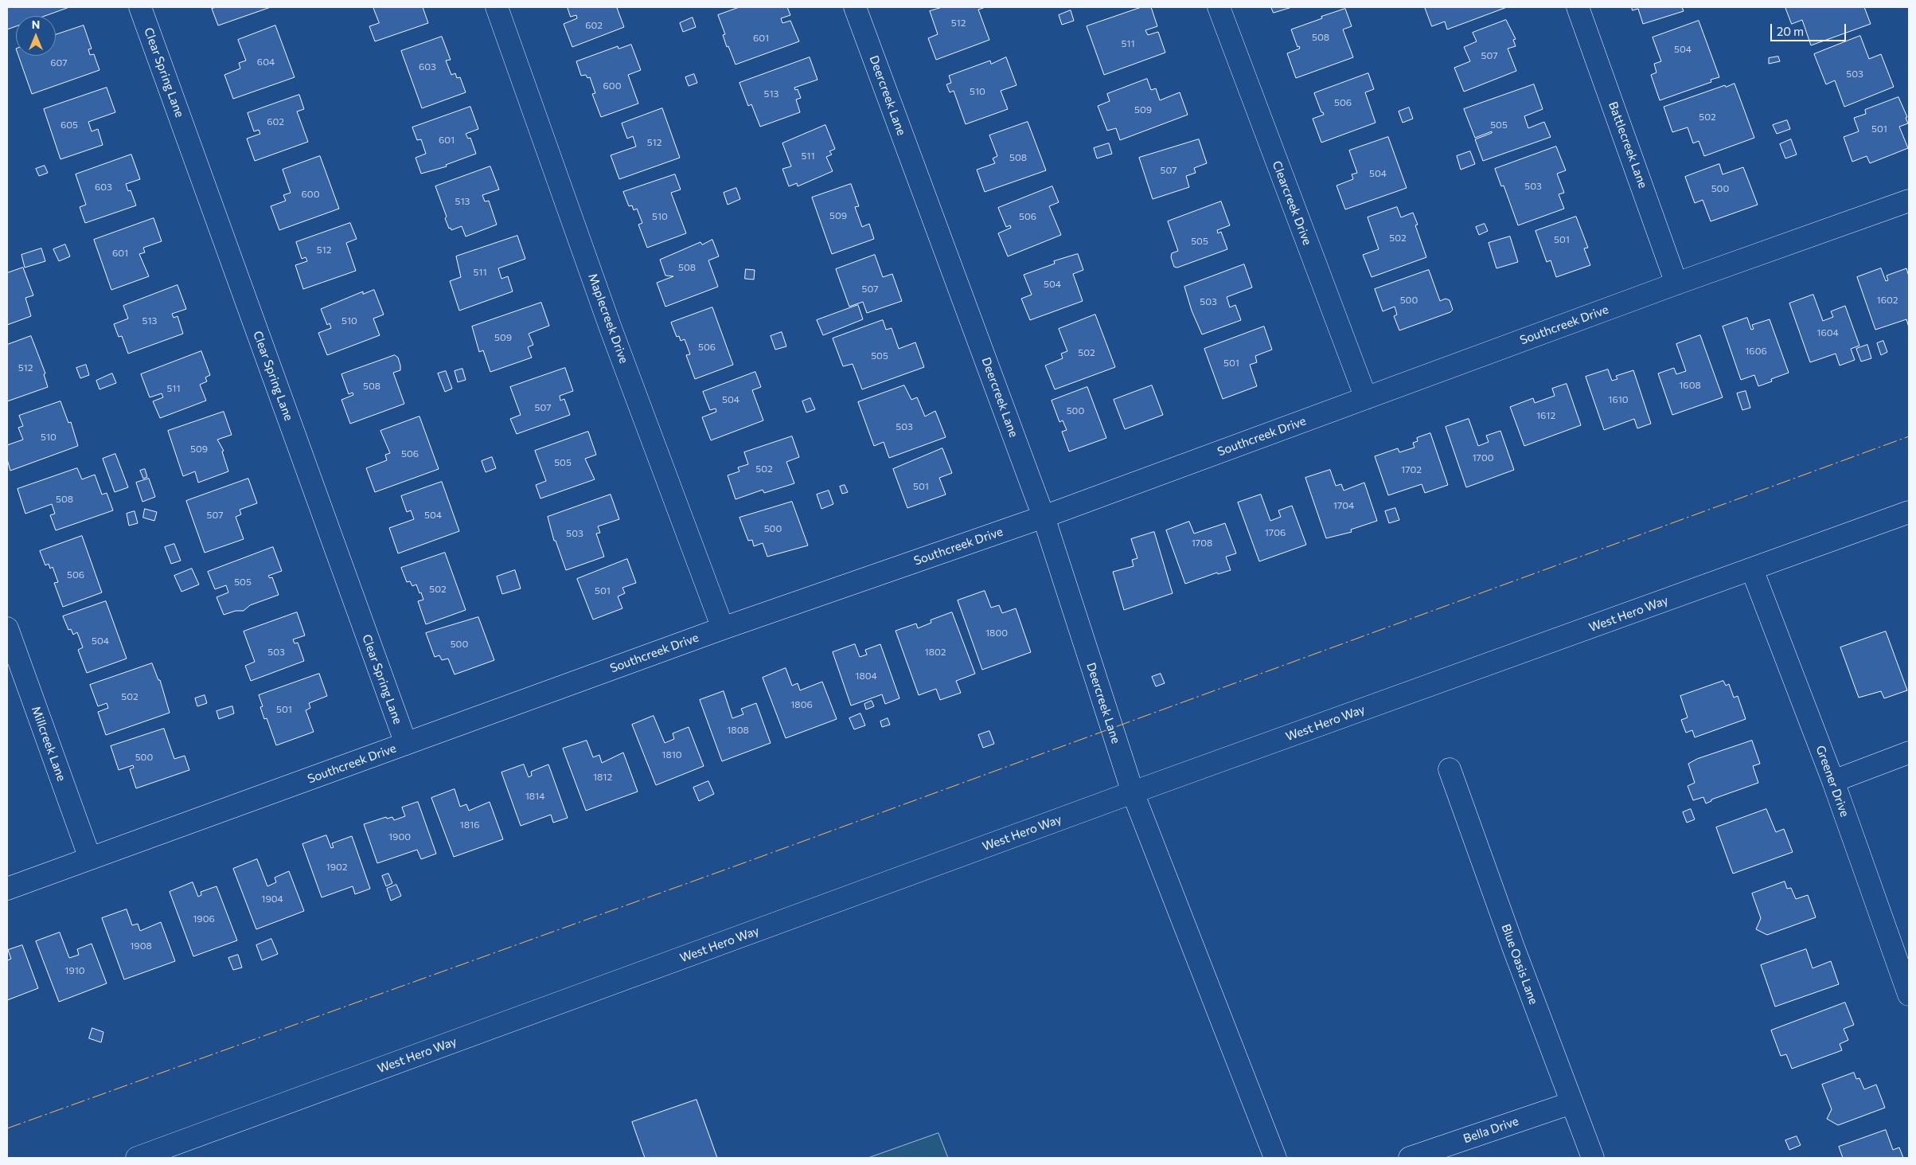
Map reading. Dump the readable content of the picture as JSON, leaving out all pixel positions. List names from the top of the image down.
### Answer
{
  "streets": {
    "street": [
      "Clear Spring Lane",
      "Deercreek Lane",
      "Battlecreek Lane",
      "Clearcreek Drive",
      "Maplecreek Drive",
      "Southcreek Drive",
      "West Hero Way",
      "Millcreek Lane",
      "Greener Drive",
      "Blue Oasis Lane",
      "Bella Drive"
    ]
  },
  "crossings": [
    ["Clear Spring Lane", "Southcreek Drive"],
    ["Deercreek Lane", "Southcreek Drive"],
    ["Deercreek Lane", "West Hero Way"],
    ["Battlecreek Lane", "Southcreek Drive"],
    ["Clearcreek Drive", "Southcreek Drive"],
    ["Maplecreek Drive", "Southcreek Drive"],
    ["Southcreek Drive", "Millcreek Lane"],
    ["West Hero Way", "Greener Drive"],
    ["Blue Oasis Lane", "Bella Drive"]
  ],
  "house_numbers": [
    "512",
    "602",
    "508",
    "601",
    "511",
    "504",
    "507",
    "604",
    "607",
    "603",
    "503",
    "600",
    "510",
    "513",
    "506",
    "509",
    "502",
    "602",
    "605",
    "505",
    "501",
    "601",
    "512",
    "511",
    "508",
    "507",
    "504",
    "503",
    "603",
    "500",
    "600",
    "513",
    "509",
    "510",
    "506",
    "502",
    "501",
    "505",
    "512",
    "601",
    "508",
    "511",
    "504",
    "507",
    "500",
    "1602",
    "503",
    "513",
    "510",
    "1604",
    "509",
    "506",
    "1606",
    "502",
    "505",
    "501",
    "512",
    "1608",
    "508",
    "511",
    "504",
    "1610",
    "507",
    "500",
    "1612",
    "503",
    "510",
    "509",
    "506",
    "1700",
    "505",
    "502",
    "1702",
    "501",
    "508",
    "1704",
    "507",
    "504",
    "500",
    "1706",
    "503",
    "1708",
    "506",
    "505",
    "502",
    "501",
    "1800",
    "504",
    "500",
    "503",
    "1802",
    "1804",
    "502",
    "1806",
    "501",
    "1808",
    "1810",
    "500",
    "1812",
    "1814",
    "1816",
    "1900",
    "1902",
    "1904",
    "1906",
    "1908",
    "1910"
  ],
  "scale_bar": "20 m",
  "north": "top"
}
